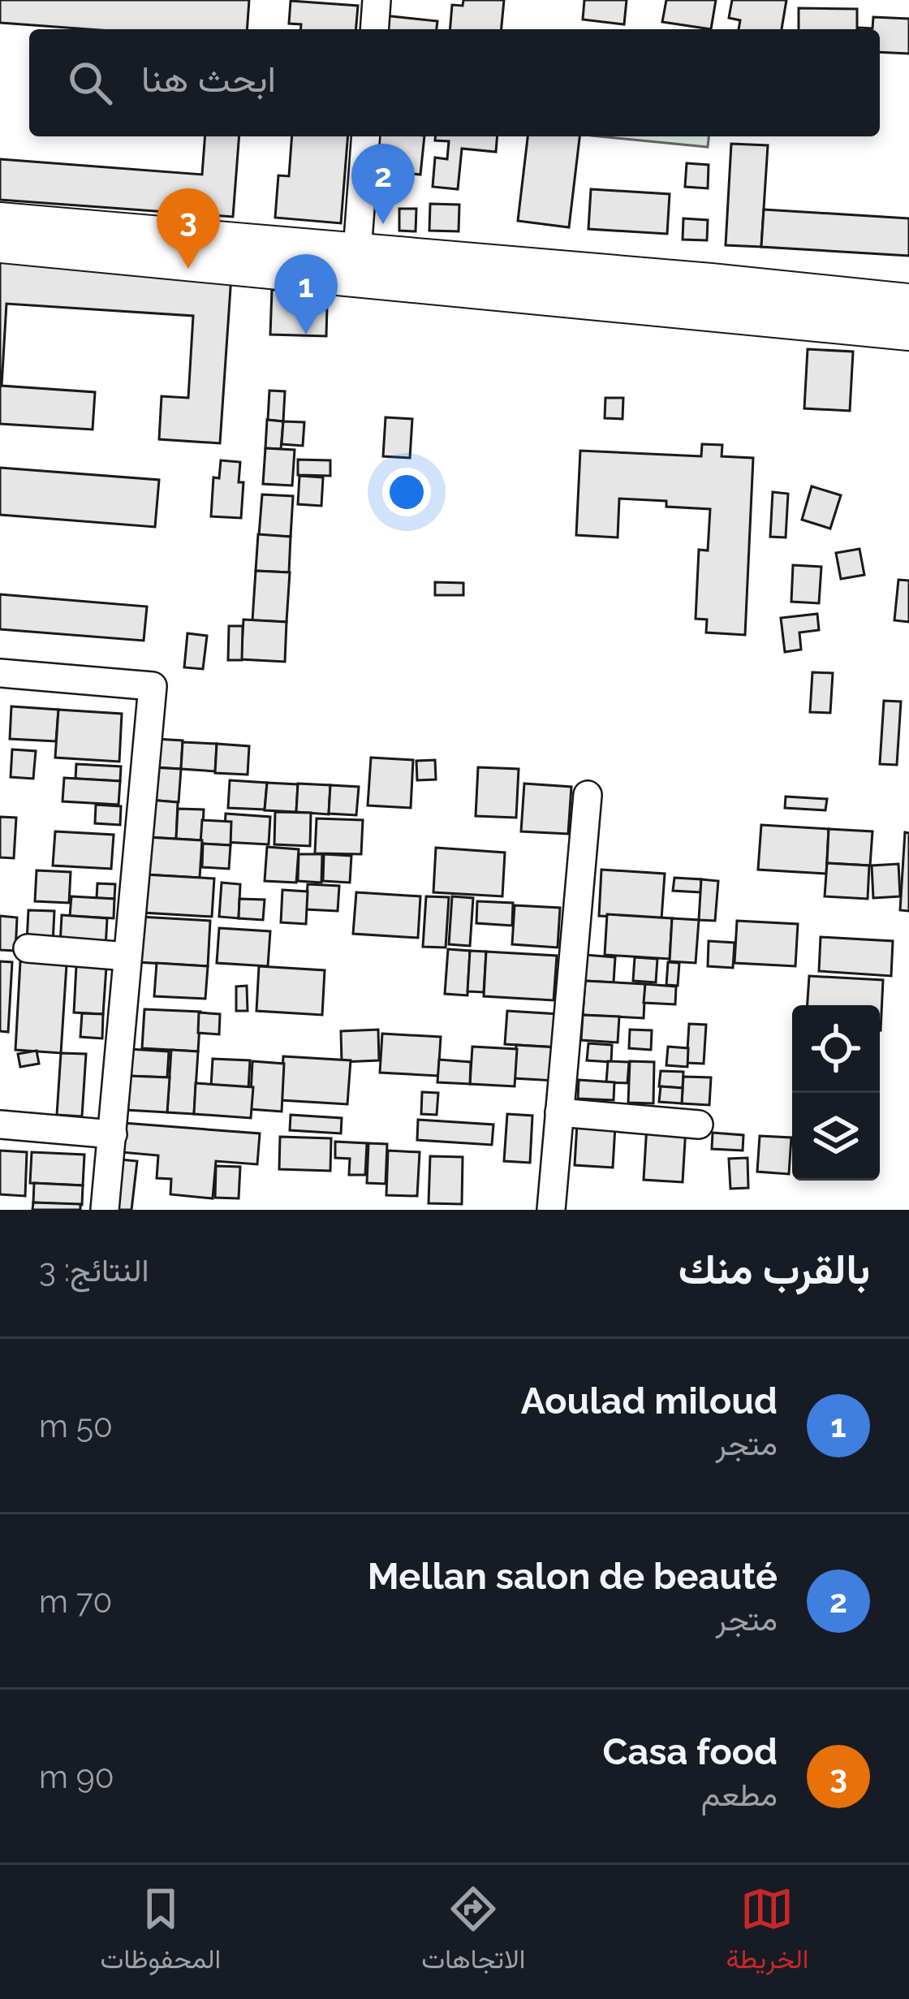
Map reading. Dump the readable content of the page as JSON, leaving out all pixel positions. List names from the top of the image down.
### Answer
{
  "page": {
    "search": "ابحث هنا",
    "pins": ["2", "3", "1"],
    "heading": ["بالقرب منك", "النتائج: 3"],
    "list": [
      {
        "mark": "1",
        "name": "Aoulad miloud",
        "note": "متجر",
        "value": "50 m"
      },
      {
        "mark": "2",
        "name": "Mellan salon de beauté",
        "note": "متجر",
        "value": "70 m"
      },
      {
        "mark": "3",
        "name": "Casa food",
        "note": "مطعم",
        "value": "90 m"
      }
    ],
    "nav": ["الخريطة", "الاتجاهات", "المحفوظات"]
  }
}
